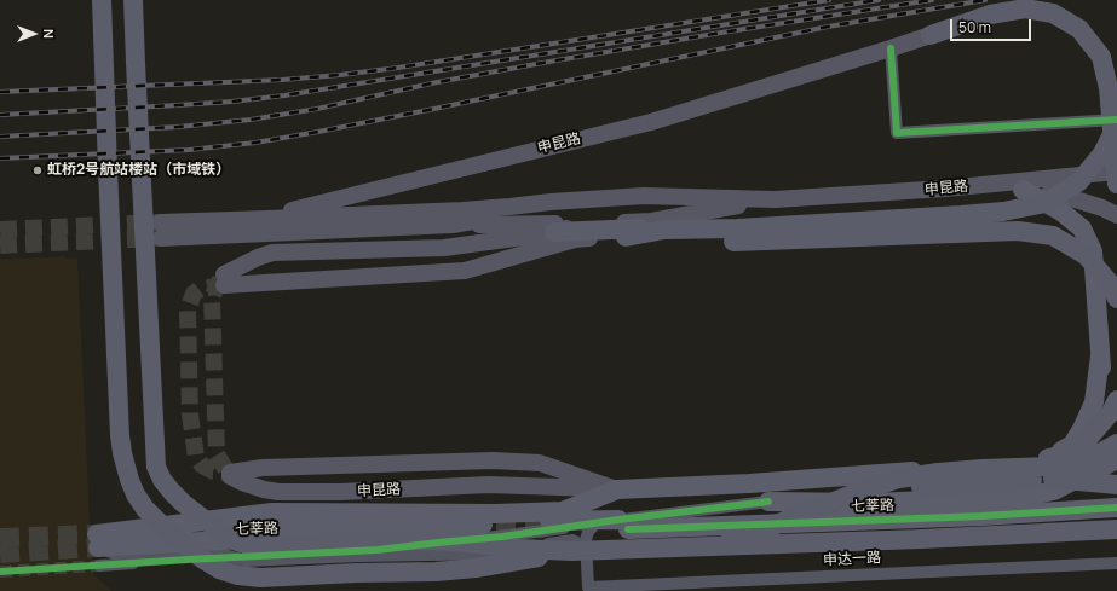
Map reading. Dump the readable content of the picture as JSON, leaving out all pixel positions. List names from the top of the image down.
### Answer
{
  "streets": {
    "main road": ["申昆路", "七莘路"],
    "street": ["申达一路"]
  },
  "places": ["虹桥2号航站楼站（市域铁）"],
  "scale_bar": "50 m",
  "north": "right"
}
